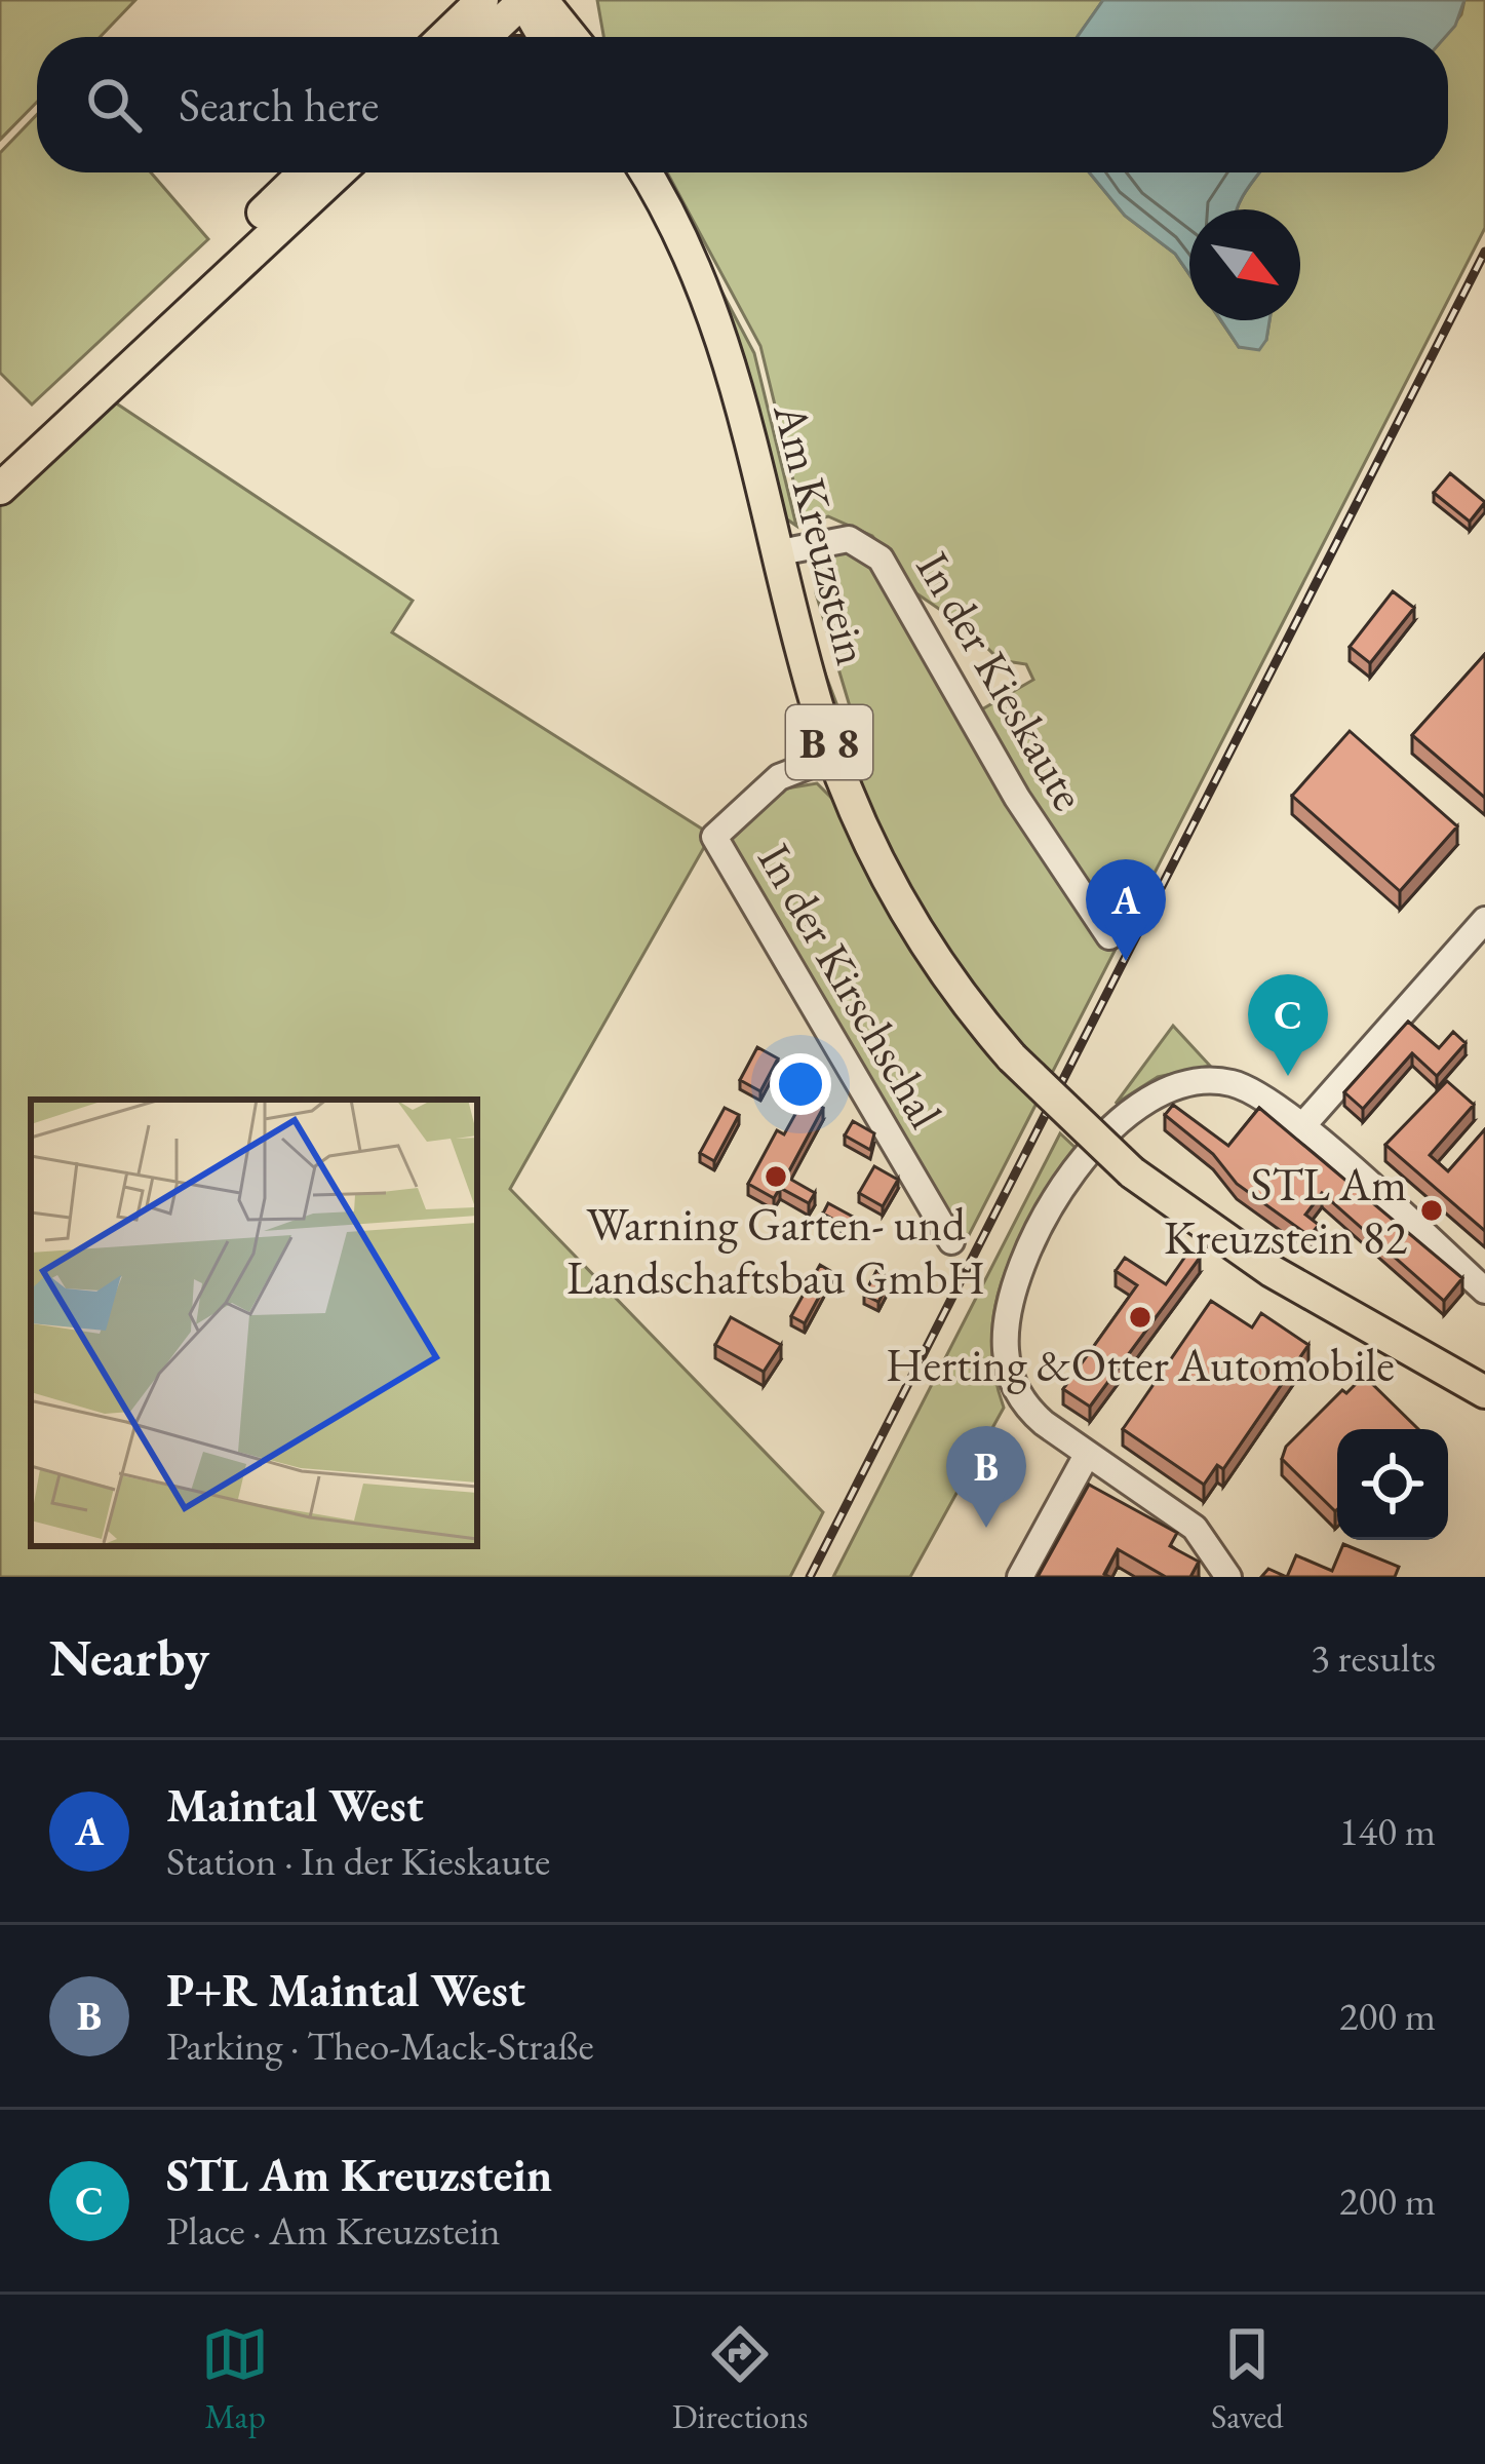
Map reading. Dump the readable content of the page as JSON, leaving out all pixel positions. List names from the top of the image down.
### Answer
{
  "streets": {
    "main road": ["Am Kreuzstein", "B 8"],
    "street": ["In der Kieskaute", "In der Kirschschal"]
  },
  "crossings": [
    ["Am Kreuzstein", "In der Kieskaute"],
    ["Am Kreuzstein", "In der Kirschschal"]
  ],
  "places": ["Warning Garten- und Landschaftsbau GmbH", "STL Am Kreuzstein 82", "Herting &Otter Automobile"],
  "north": "bottom right",
  "page": {
    "search": "Search here",
    "pins": ["A", "C", "B"],
    "heading": ["Nearby", "3 results"],
    "list": [
      {
        "mark": "A",
        "name": "Maintal West",
        "note": "Station · In der Kieskaute",
        "value": "140 m"
      },
      {
        "mark": "B",
        "name": "P+R Maintal West",
        "note": "Parking · Theo-Mack-Straße",
        "value": "200 m"
      },
      {
        "mark": "C",
        "name": "STL Am Kreuzstein",
        "note": "Place · Am Kreuzstein",
        "value": "200 m"
      }
    ],
    "nav": ["Map", "Directions", "Saved"]
  }
}
